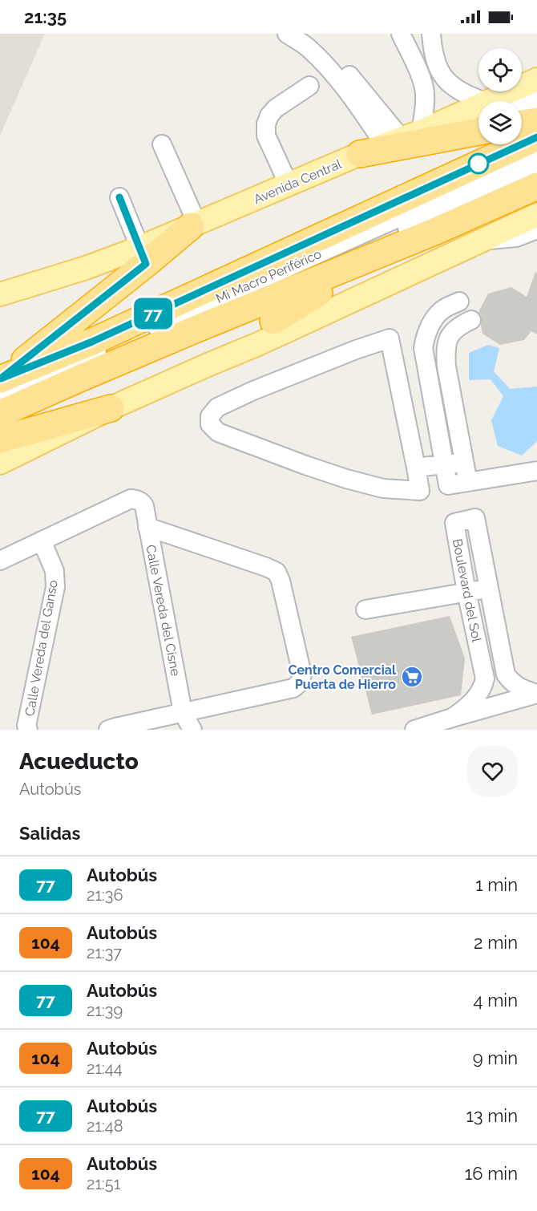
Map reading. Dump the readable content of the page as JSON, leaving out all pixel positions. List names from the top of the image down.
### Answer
{
  "streets": {
    "main road": ["Avenida Central"],
    "street": [
      "Mi Macro Periférico",
      "Boulevard del Sol",
      "Calle Vereda del Cisne",
      "Calle Vereda del Ganso"
    ]
  },
  "crossings": [
    ["Calle Vereda del Cisne", "Calle Vereda del Ganso"]
  ],
  "places": {
    "supermarket": ["Centro Comercial Puerta de Hierro"]
  },
  "lines": ["bus line 77"],
  "page": {
    "status": "21:35",
    "on_map": "77",
    "heading": [
      ["Acueducto", "Autobús"],
      "Salidas"
    ],
    "list": [
      {
        "mark": "77",
        "name": "Autobús",
        "note": "21:36",
        "value": "1 min"
      },
      {
        "mark": "104",
        "name": "Autobús",
        "note": "21:37",
        "value": "2 min"
      },
      {
        "mark": "77",
        "name": "Autobús",
        "note": "21:39",
        "value": "4 min"
      },
      {
        "mark": "104",
        "name": "Autobús",
        "note": "21:44",
        "value": "9 min"
      },
      {
        "mark": "77",
        "name": "Autobús",
        "note": "21:48",
        "value": "13 min"
      },
      {
        "mark": "104",
        "name": "Autobús",
        "note": "21:51",
        "value": "16 min"
      }
    ]
  }
}
